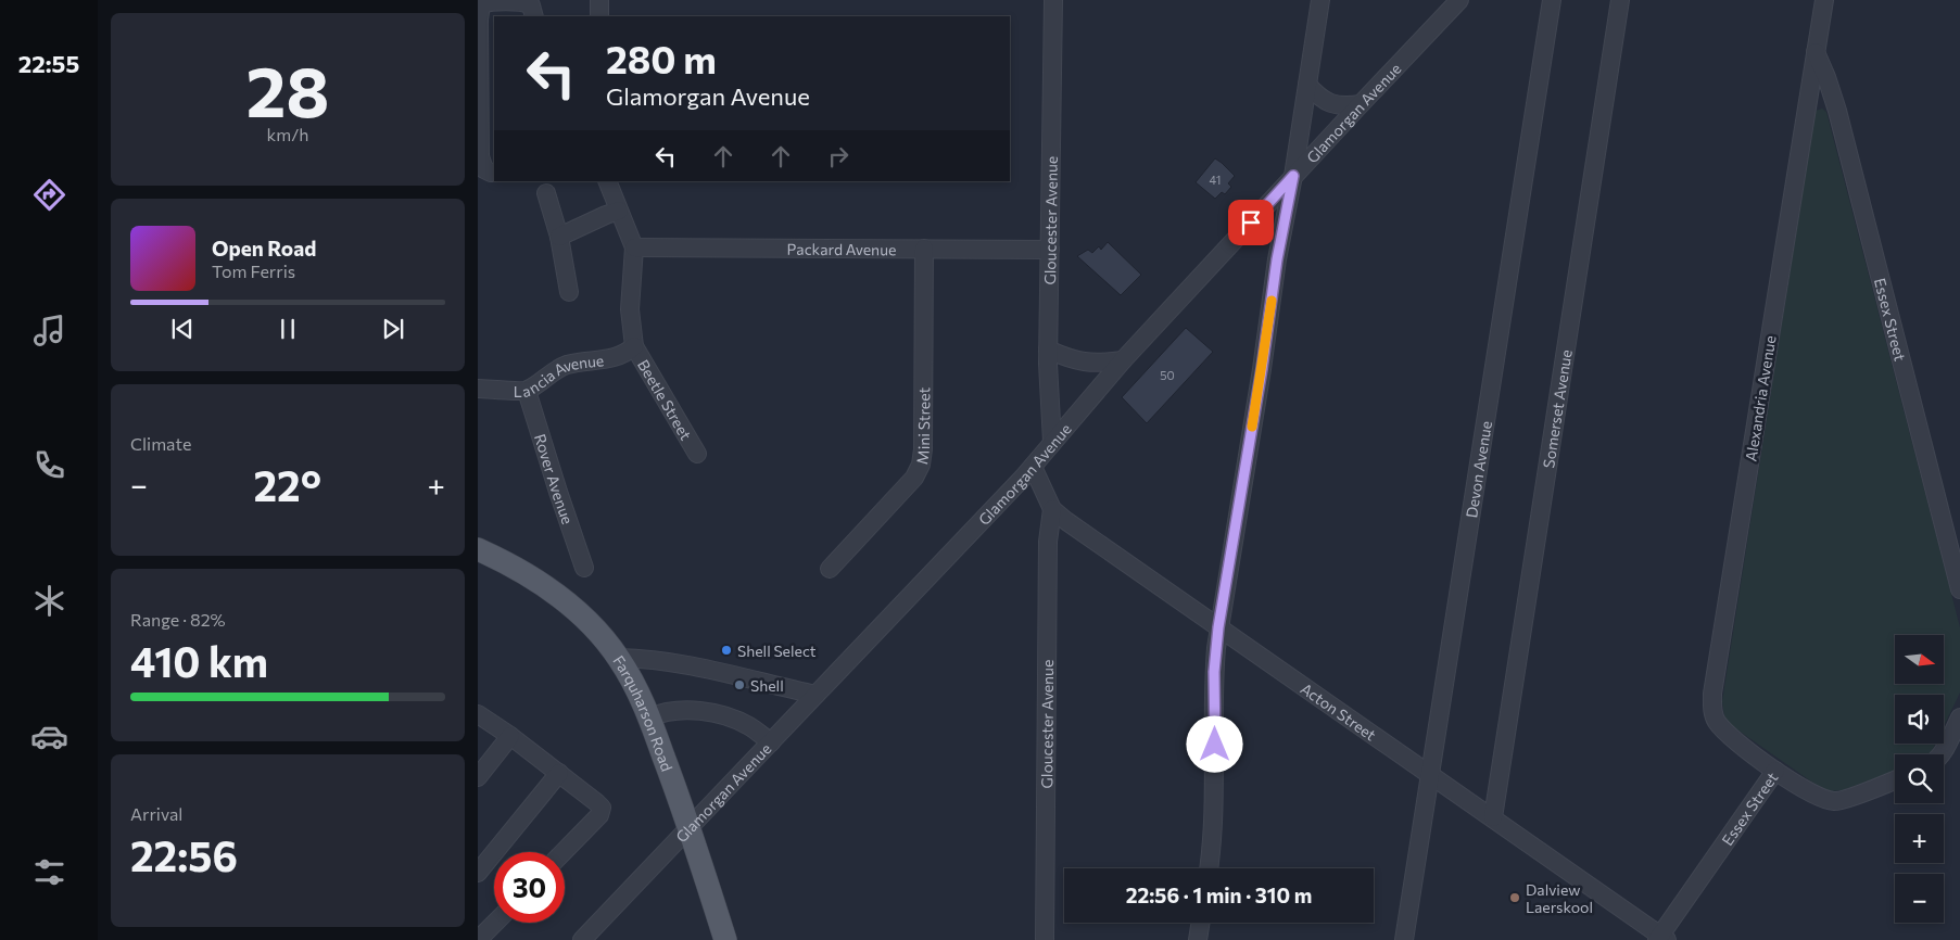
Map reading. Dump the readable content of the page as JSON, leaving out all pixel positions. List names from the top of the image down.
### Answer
{
  "streets": {
    "main road": ["Farquharson Road"],
    "street": [
      "Glamorgan Avenue",
      "Gloucester Avenue",
      "Packard Avenue",
      "Essex Street",
      "Lancia Avenue",
      "Alexandria Avenue",
      "Beetle Street",
      "Somerset Avenue",
      "Mini Street",
      "Devon Avenue",
      "Rover Avenue",
      "Acton Street"
    ]
  },
  "crossings": [
    ["Glamorgan Avenue", "Gloucester Avenue"],
    ["Glamorgan Avenue", "Acton Street"],
    ["Glamorgan Avenue", "Farquharson Road"],
    ["Gloucester Avenue", "Packard Avenue"],
    ["Gloucester Avenue", "Acton Street"],
    ["Packard Avenue", "Mini Street"],
    ["Essex Street", "Alexandria Avenue"],
    ["Essex Street", "Acton Street"],
    ["Lancia Avenue", "Beetle Street"],
    ["Lancia Avenue", "Rover Avenue"],
    ["Somerset Avenue", "Acton Street"],
    ["Devon Avenue", "Acton Street"]
  ],
  "places": ["Shell Select", "Shell", "Dalview Laerskool"],
  "house_numbers": ["41", "50"],
  "north": "right",
  "page": {
    "tabs": "22:55",
    "tile": [
      ["28", "km/h"],
      "Climate",
      ["Range · 82%", "410 km"],
      ["Arrival", "22:56"]
    ],
    "turn": ["280 m", "Glamorgan Avenue"],
    "song": ["Open Road", "Tom Ferris"],
    "heat": ["−", "22°", "+"],
    "map_buttons": ["+", "−"],
    "limit": "30",
    "trip": "22:56 · 1 min · 310 m"
  }
}
